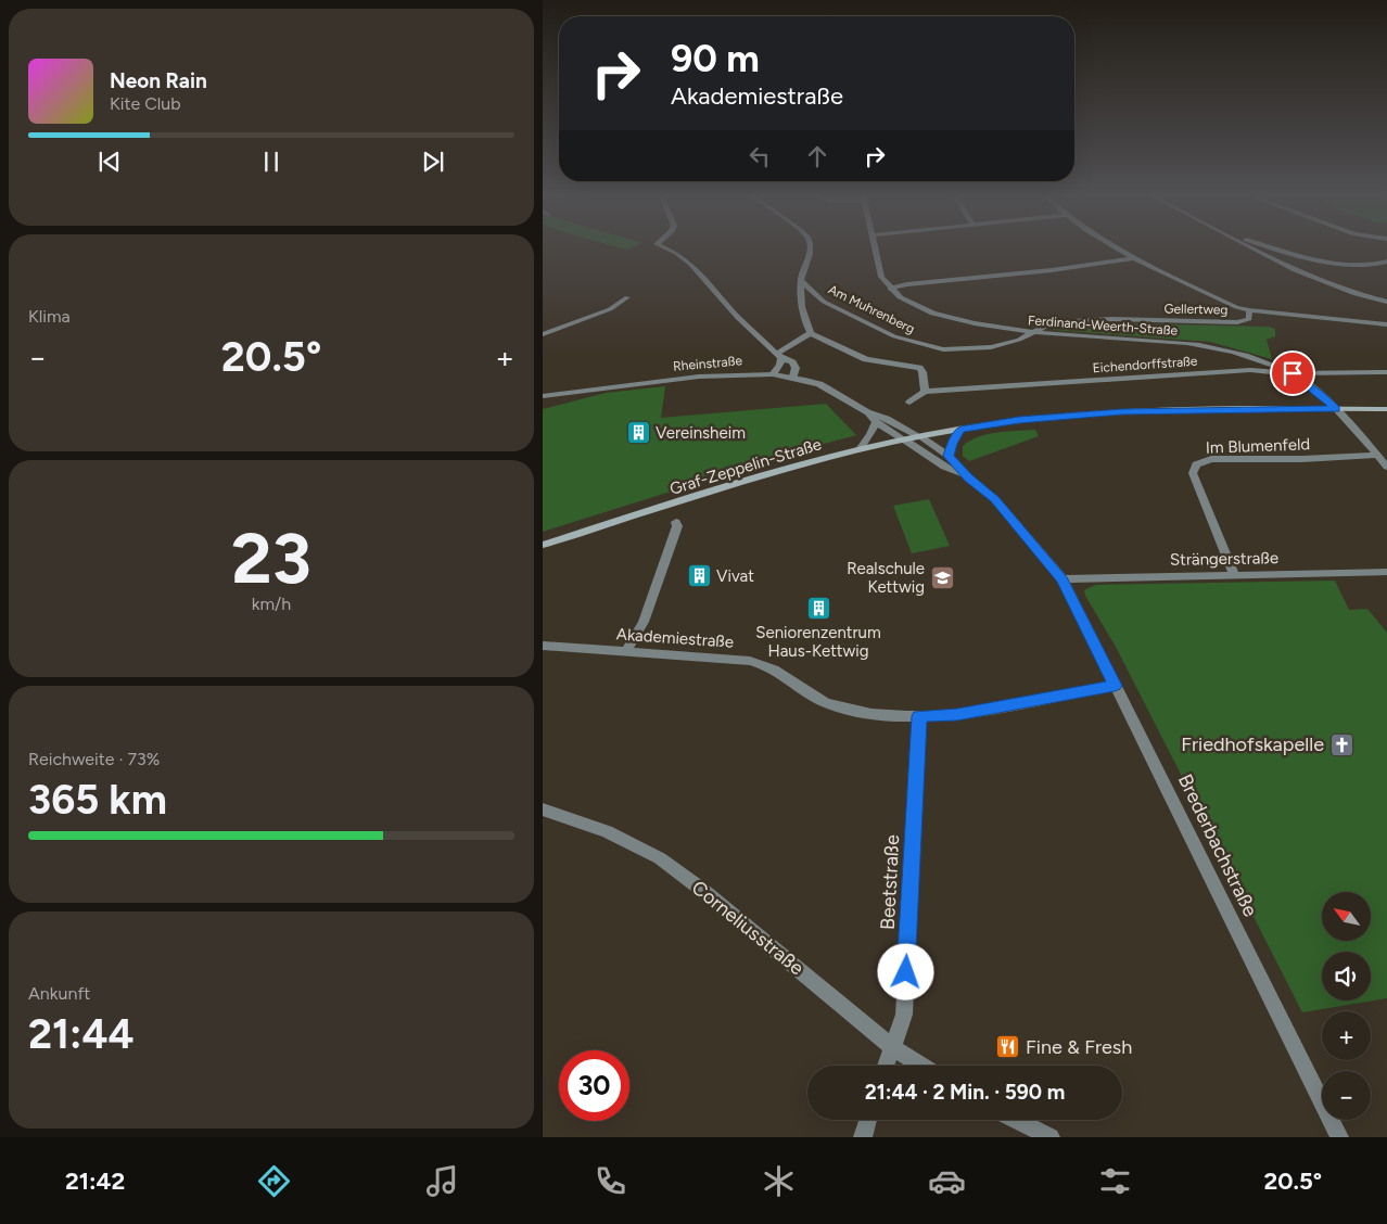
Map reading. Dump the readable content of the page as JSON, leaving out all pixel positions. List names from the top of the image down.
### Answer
{
  "streets": {
    "main road": ["Graf-Zeppelin-Straße"],
    "street": [
      "Am Muhrenberg",
      "Gellertweg",
      "Ferdinand-Weerth-Straße",
      "Rheinstraße",
      "Eichendorffstraße",
      "Im Blumenfeld",
      "Strängerstraße",
      "Akademiestraße",
      "Brederbachstraße",
      "Beetstraße",
      "Corneliusstraße"
    ]
  },
  "crossings": [
    ["Am Muhrenberg", "Gellertweg"],
    ["Am Muhrenberg", "Ferdinand-Weerth-Straße"],
    ["Gellertweg", "Ferdinand-Weerth-Straße"],
    ["Ferdinand-Weerth-Straße", "Eichendorffstraße"],
    ["Ferdinand-Weerth-Straße", "Im Blumenfeld"],
    ["Ferdinand-Weerth-Straße", "Graf-Zeppelin-Straße"],
    ["Rheinstraße", "Graf-Zeppelin-Straße"],
    ["Rheinstraße", "Brederbachstraße"],
    ["Im Blumenfeld", "Strängerstraße"],
    ["Graf-Zeppelin-Straße", "Brederbachstraße"],
    ["Strängerstraße", "Brederbachstraße"],
    ["Akademiestraße", "Brederbachstraße"],
    ["Akademiestraße", "Beetstraße"],
    ["Beetstraße", "Corneliusstraße"]
  ],
  "places": {
    "building": ["Vereinsheim", "Vivat", "Seniorenzentrum Haus-Kettwig"],
    "school or university": ["Realschule Kettwig"],
    "church": ["Friedhofskapelle"],
    "restaurant": ["Fine & Fresh"]
  },
  "north": "top left",
  "page": {
    "turn": ["90 m", "Akademiestraße"],
    "song": ["Neon Rain", "Kite Club"],
    "tile": [
      "Klima",
      ["23", "km/h"],
      ["Reichweite · 73%", "365 km"],
      ["Ankunft", "21:44"]
    ],
    "heat": ["−", "20.5°", "+"],
    "map_buttons": ["+", "−"],
    "limit": "30",
    "trip": "21:44 · 2 Min. · 590 m",
    "tabs": ["21:42", "20.5°"]
  }
}
